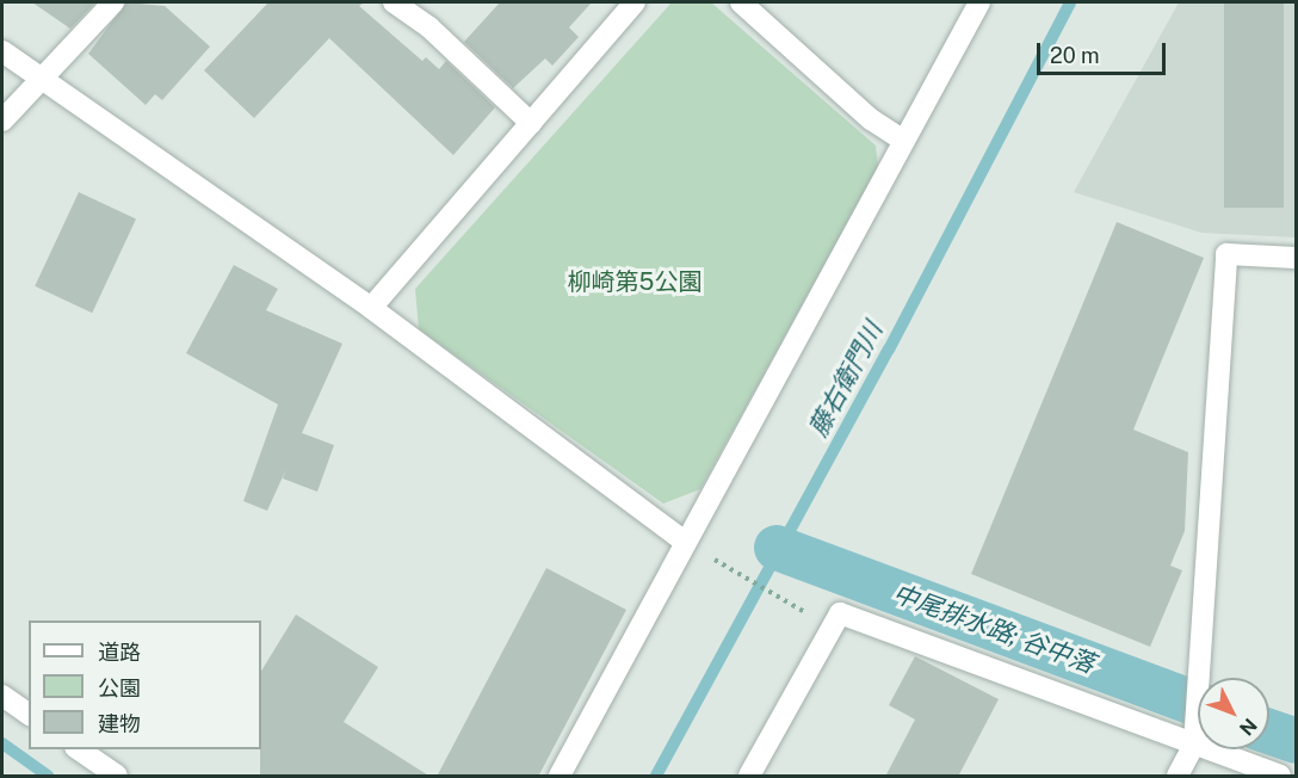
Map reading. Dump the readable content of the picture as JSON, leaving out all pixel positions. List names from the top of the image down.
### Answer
{
  "water": ["藤右衛門川", "中尾排水路; 谷中落"],
  "parks": ["柳崎第5公園"],
  "legend": ["道路", "公園", "建物"],
  "scale_bar": "20 m",
  "north": "bottom right"
}
